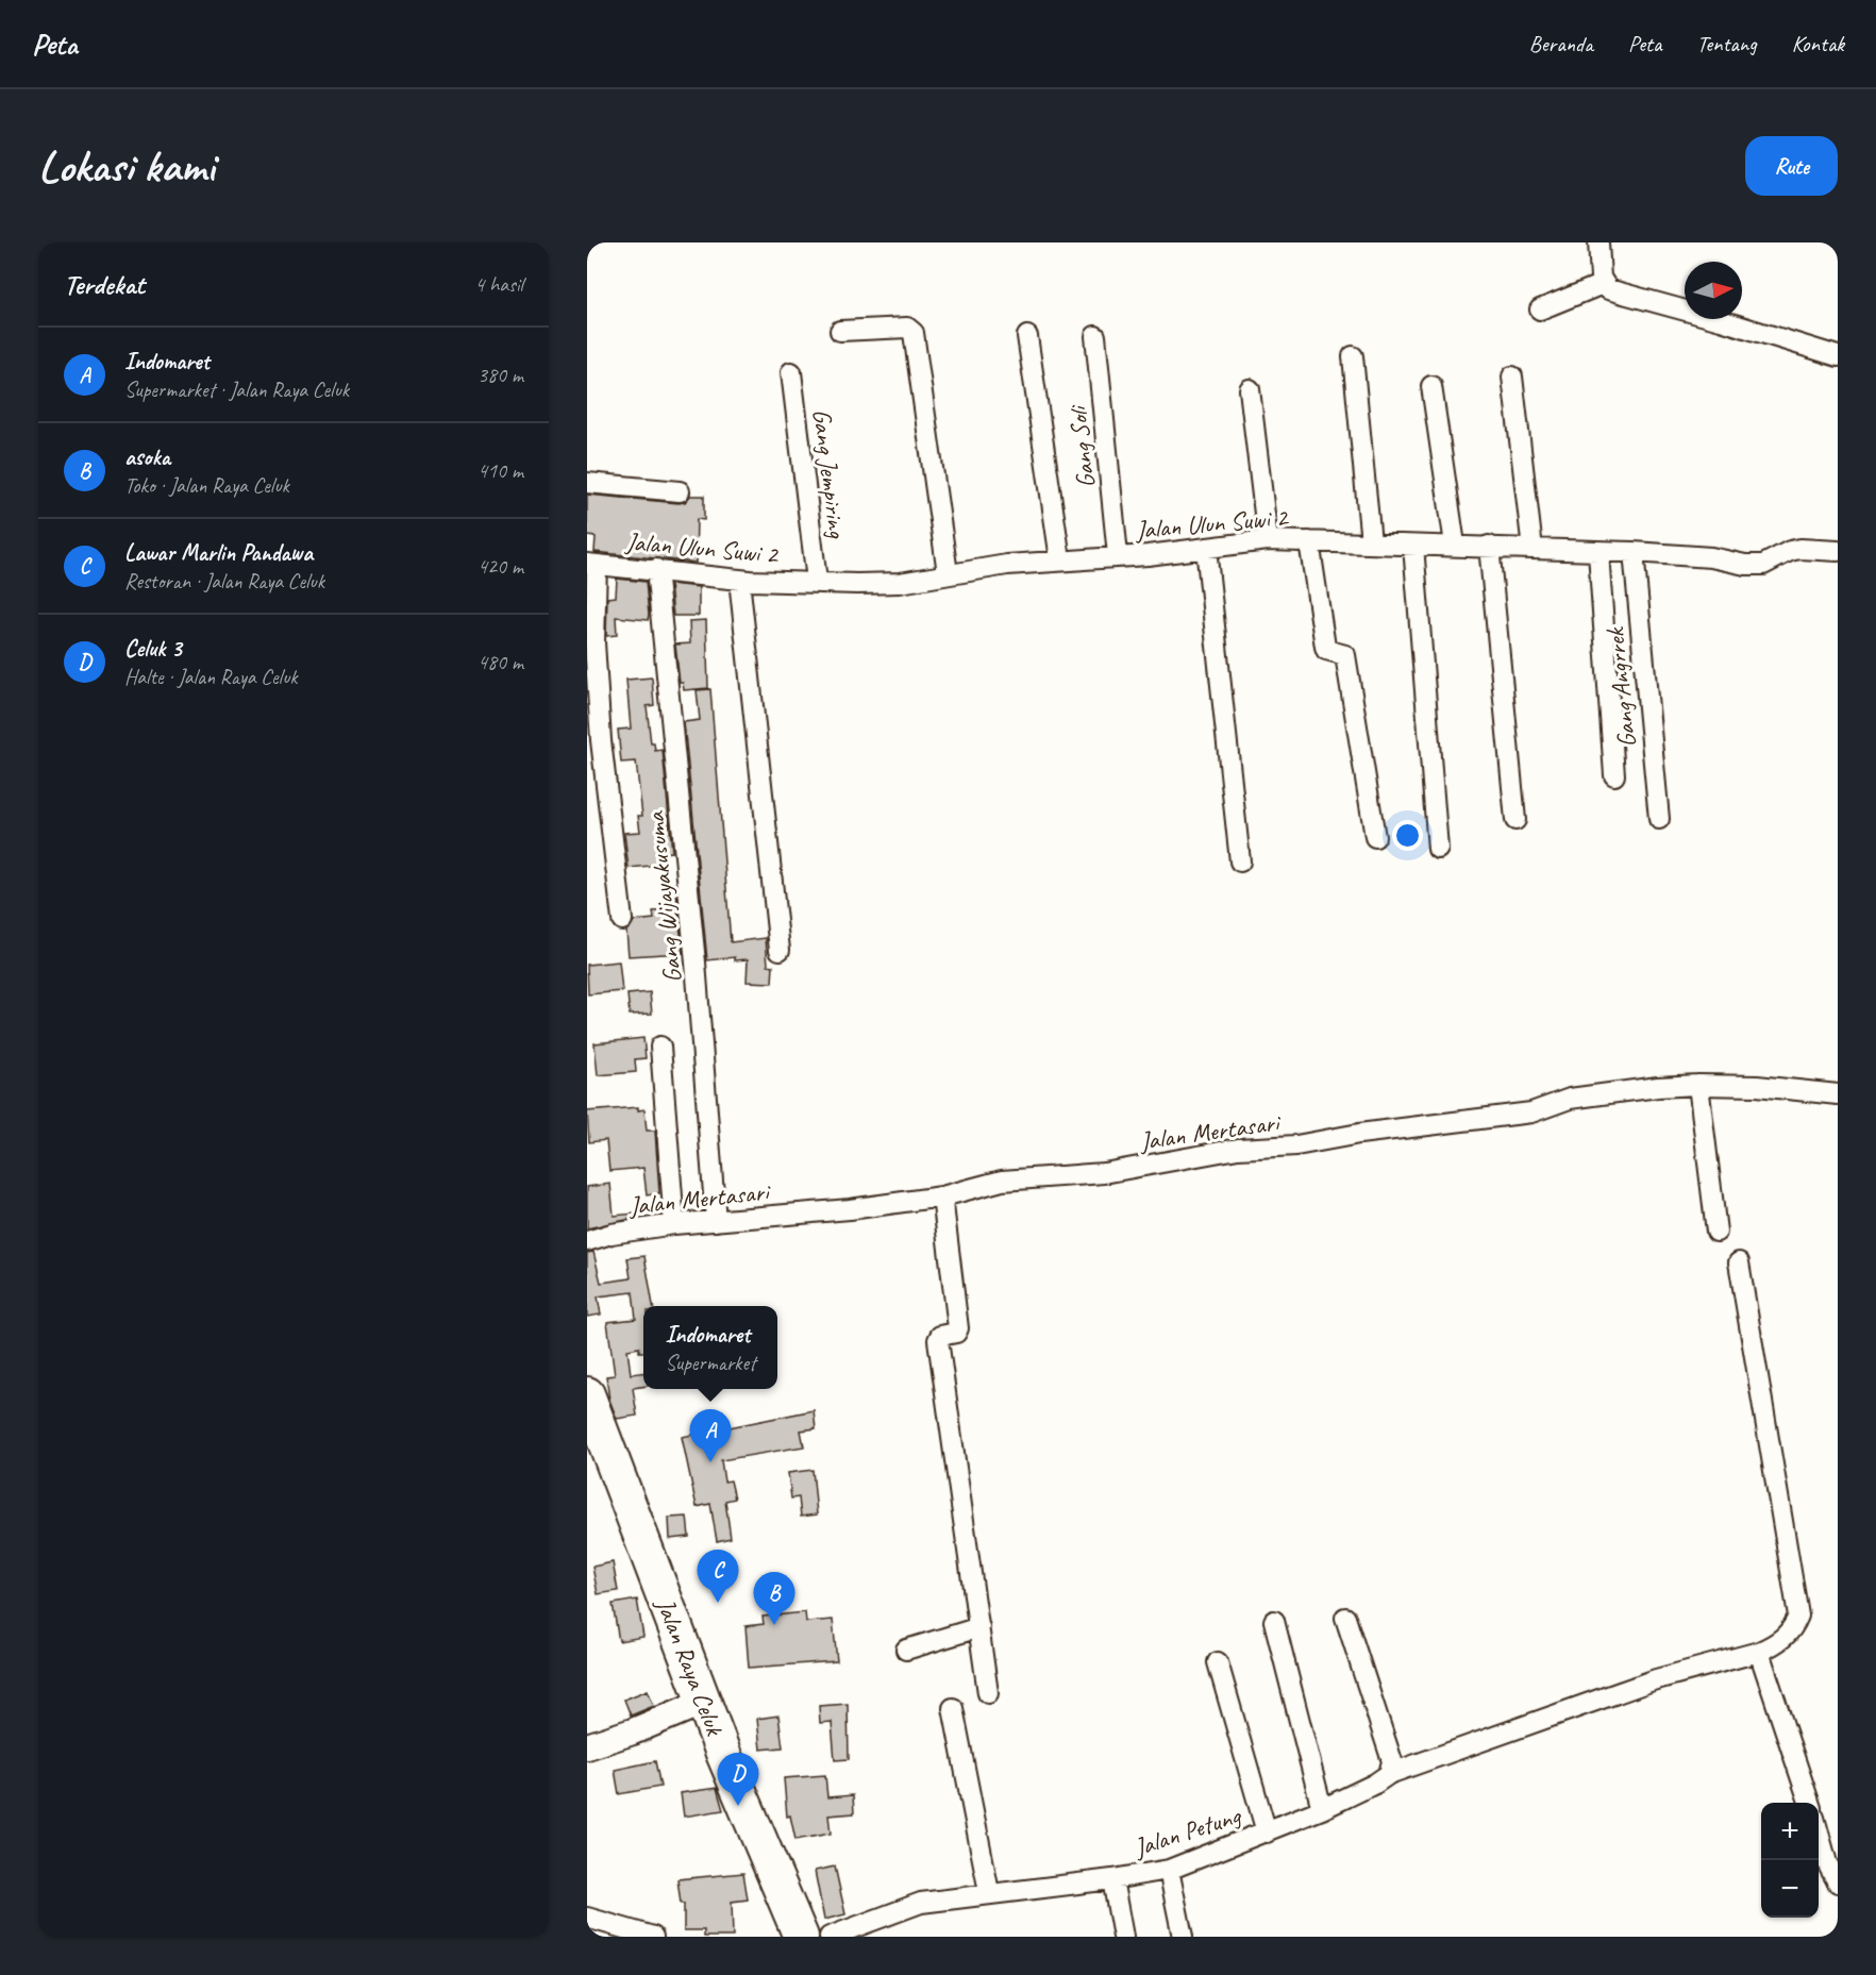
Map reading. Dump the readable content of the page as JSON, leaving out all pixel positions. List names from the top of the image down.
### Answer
{
  "streets": {
    "highway": ["Jalan Raya Celuk"],
    "street": [
      "Gang Soli",
      "Gang Jempiring",
      "Jalan Ulun Suwi 2",
      "Gang Angrrek",
      "Gang Wijayakusuma",
      "Jalan Mertasari",
      "Jalan Petung"
    ]
  },
  "crossings": [
    ["Gang Soli", "Jalan Ulun Suwi 2"],
    ["Gang Jempiring", "Jalan Ulun Suwi 2"],
    ["Jalan Ulun Suwi 2", "Gang Angrrek"],
    ["Jalan Ulun Suwi 2", "Gang Wijayakusuma"],
    ["Gang Wijayakusuma", "Jalan Mertasari"]
  ],
  "north": "right",
  "page": {
    "header": "Peta",
    "nav": [
      "Beranda",
      "Peta",
      "Tentang",
      "Kontak"
    ],
    "buttons": "Rute",
    "title": "Lokasi kami",
    "heading": ["Terdekat", "4 hasil"],
    "list": [
      {
        "mark": "A",
        "name": "Indomaret",
        "note": "Supermarket · Jalan Raya Celuk",
        "value": "380 m"
      },
      {
        "mark": "B",
        "name": "asoka",
        "note": "Toko · Jalan Raya Celuk",
        "value": "410 m"
      },
      {
        "mark": "C",
        "name": "Lawar Marlin Pandawa",
        "note": "Restoran · Jalan Raya Celuk",
        "value": "420 m"
      },
      {
        "mark": "D",
        "name": "Celuk 3",
        "note": "Halte · Jalan Raya Celuk",
        "value": "480 m"
      }
    ],
    "popup": ["Indomaret", "Supermarket"],
    "pins": [
      "A",
      "C",
      "B",
      "D"
    ],
    "map_buttons": ["+", "−"]
  }
}
